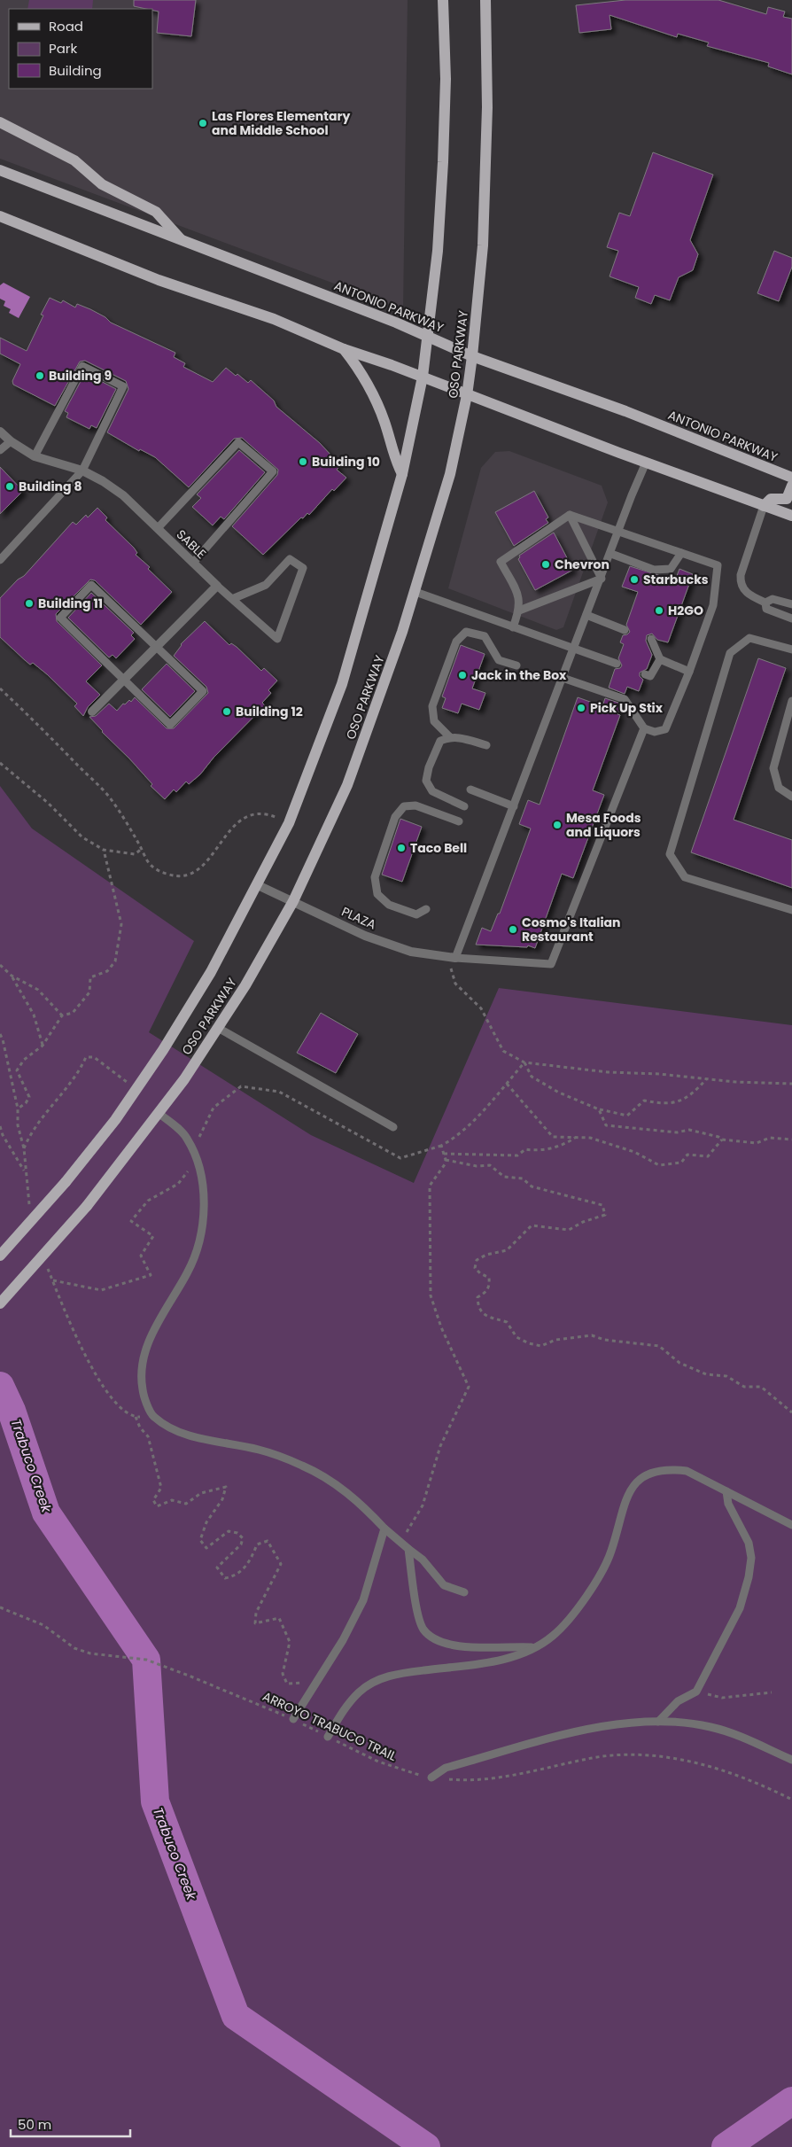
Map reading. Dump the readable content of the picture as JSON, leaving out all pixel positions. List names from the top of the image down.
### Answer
{
  "streets": {
    "main road": ["ANTONIO PARKWAY", "OSO PARKWAY"],
    "street": ["SABLE", "PLAZA"],
    "path": ["ARROYO TRABUCO TRAIL"]
  },
  "crossings": [
    ["ANTONIO PARKWAY", "OSO PARKWAY"],
    ["OSO PARKWAY", "PLAZA"]
  ],
  "water": ["Trabuco Creek"],
  "places": [
    "Las Flores Elementary and Middle School",
    "Building 9",
    "Building 10",
    "Building 8",
    "Chevron",
    "Starbucks",
    "Building 11",
    "H2GO",
    "Jack in the Box",
    "Pick Up Stix",
    "Building 12",
    "Mesa Foods and Liquors",
    "Taco Bell",
    "Cosmo's Italian Restaurant"
  ],
  "legend": ["Road", "Park", "Building"],
  "scale_bar": "50 m"
}
